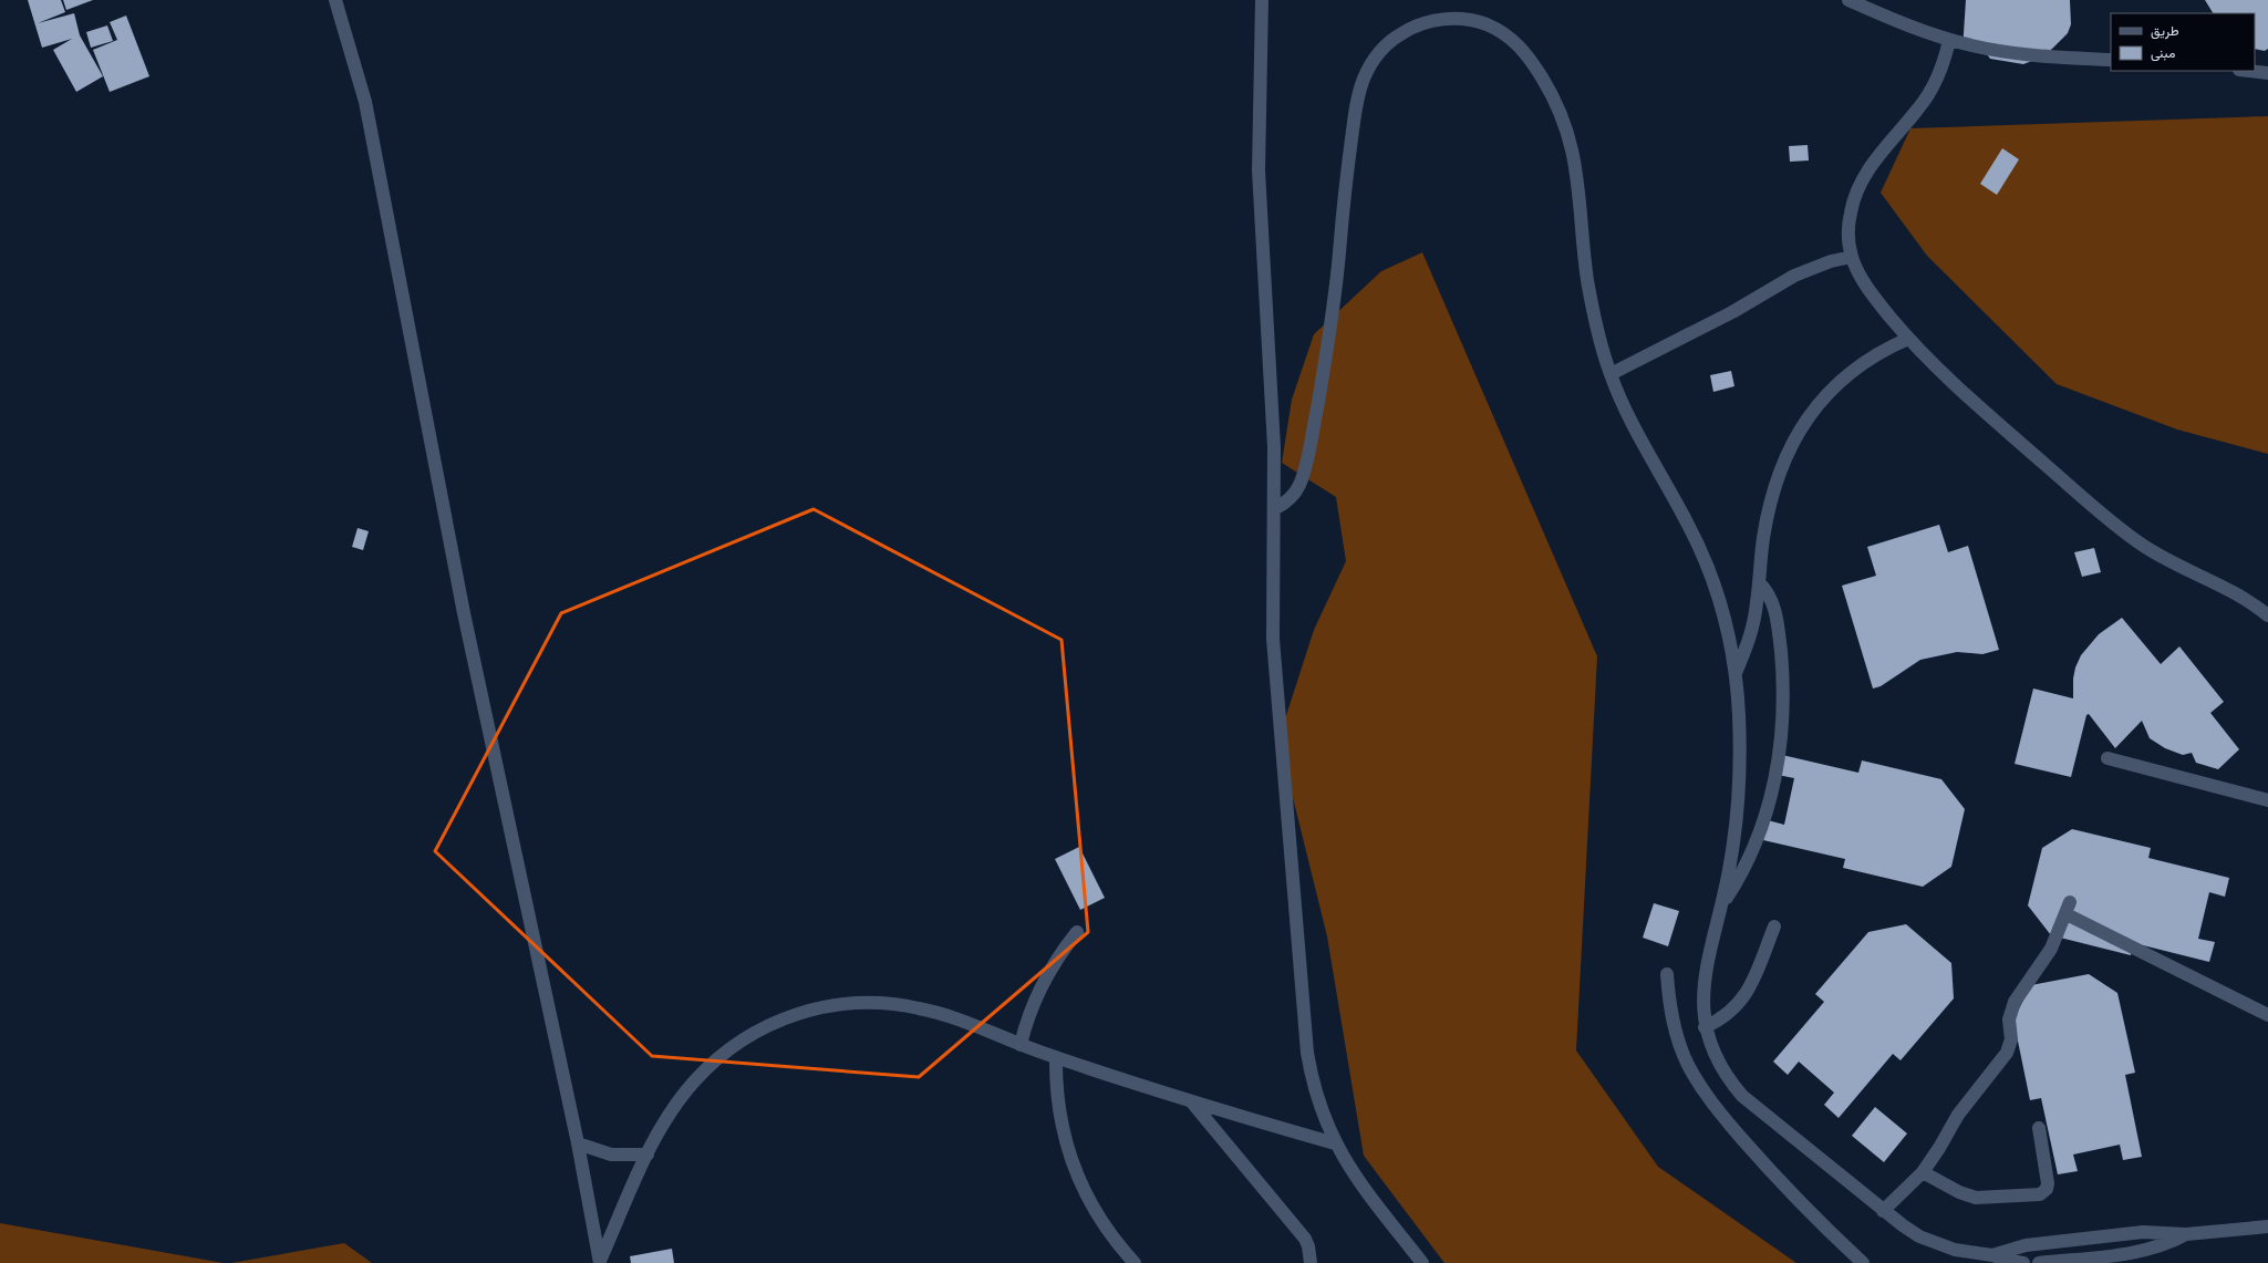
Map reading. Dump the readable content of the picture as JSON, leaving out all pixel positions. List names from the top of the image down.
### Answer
{
  "legend": ["طريق", "مبنى"]
}
